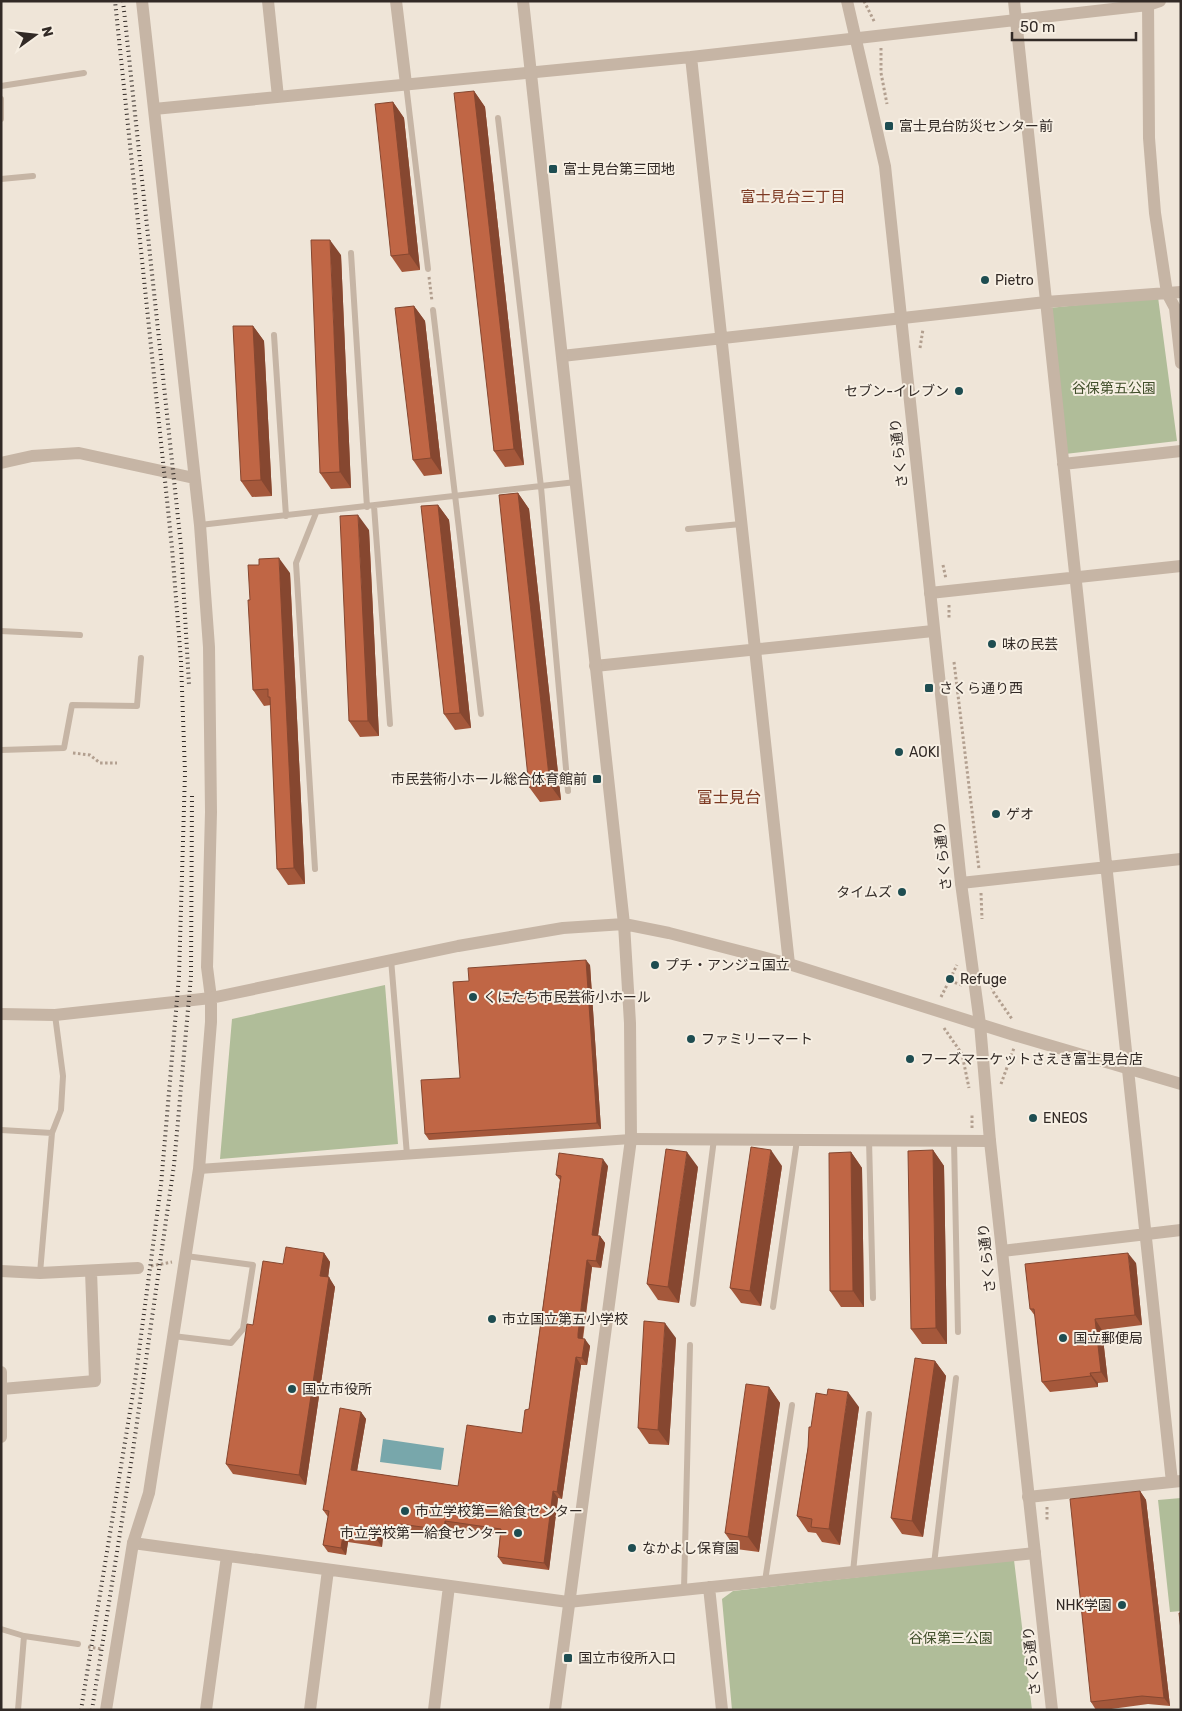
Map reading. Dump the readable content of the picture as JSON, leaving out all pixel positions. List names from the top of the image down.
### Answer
{
  "streets": {
    "street": ["さくら通り"]
  },
  "districts": ["富士見台三丁目", "富士見台"],
  "parks": ["谷保第五公園", "谷保第三公園"],
  "places": {
    "transit": [
      "富士見台防災センター前",
      "富士見台第三団地",
      "さくら通り西",
      "市民芸術小ホール総合体育館前",
      "国立市役所入口"
    ],
    "other": [
      "Pietro",
      "セブン-イレブン",
      "味の民芸",
      "AOKI",
      "ゲオ",
      "タイムズ",
      "プチ・アンジュ国立",
      "Refuge",
      "くにたち市民芸術小ホール",
      "ファミリーマート",
      "フーズマーケットさえき富士見台店",
      "ENEOS",
      "市立国立第五小学校",
      "国立郵便局",
      "国立市役所",
      "市立学校第二給食センター",
      "市立学校第一給食センター",
      "なかよし保育園",
      "NHK学園"
    ]
  },
  "scale_bar": "50 m",
  "north": "right"
}
